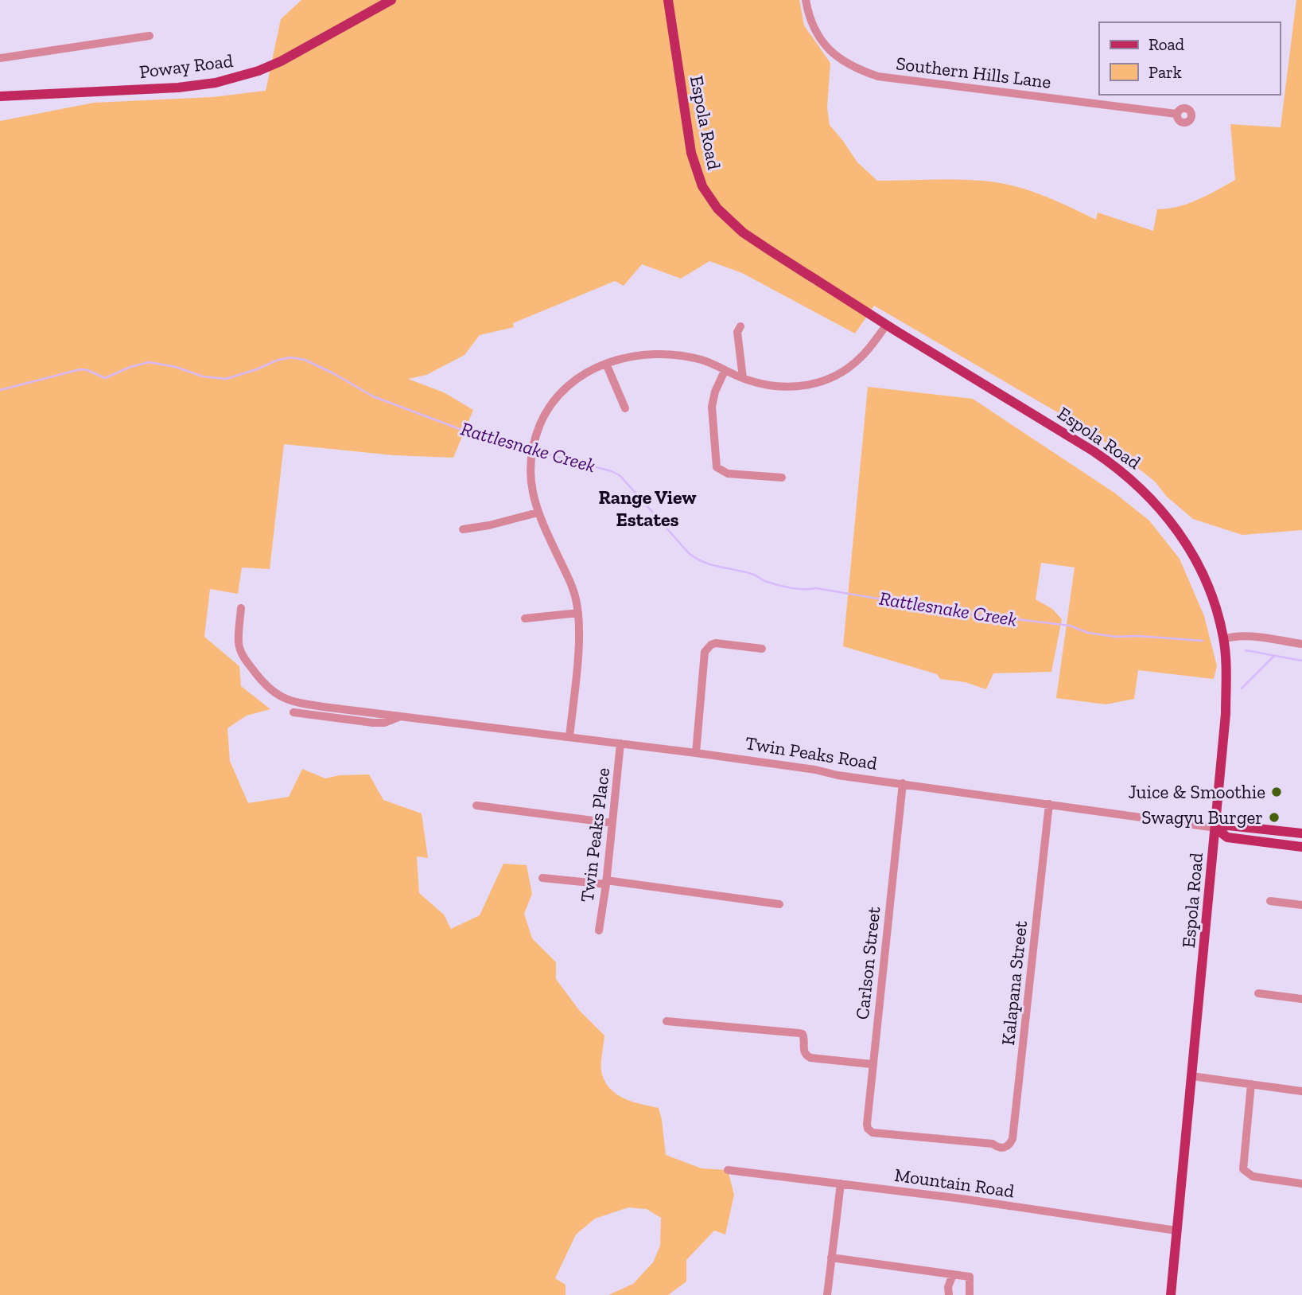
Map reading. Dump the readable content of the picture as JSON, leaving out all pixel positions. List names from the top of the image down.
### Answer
{
  "streets": {
    "main road": ["Poway Road", "Espola Road", "Twin Peaks Road"],
    "street": [
      "Southern Hills Lane",
      "Twin Peaks Place",
      "Carlson Street",
      "Kalapana Street",
      "Mountain Road"
    ]
  },
  "crossings": [
    ["Espola Road", "Twin Peaks Road"],
    ["Espola Road", "Mountain Road"],
    ["Twin Peaks Road", "Twin Peaks Place"],
    ["Twin Peaks Road", "Carlson Street"],
    ["Twin Peaks Road", "Kalapana Street"],
    ["Carlson Street", "Kalapana Street"]
  ],
  "districts": ["Range View Estates"],
  "water": ["Rattlesnake Creek"],
  "places": ["Juice & Smoothie", "Swagyu Burger"],
  "legend": ["Road", "Park"]
}
